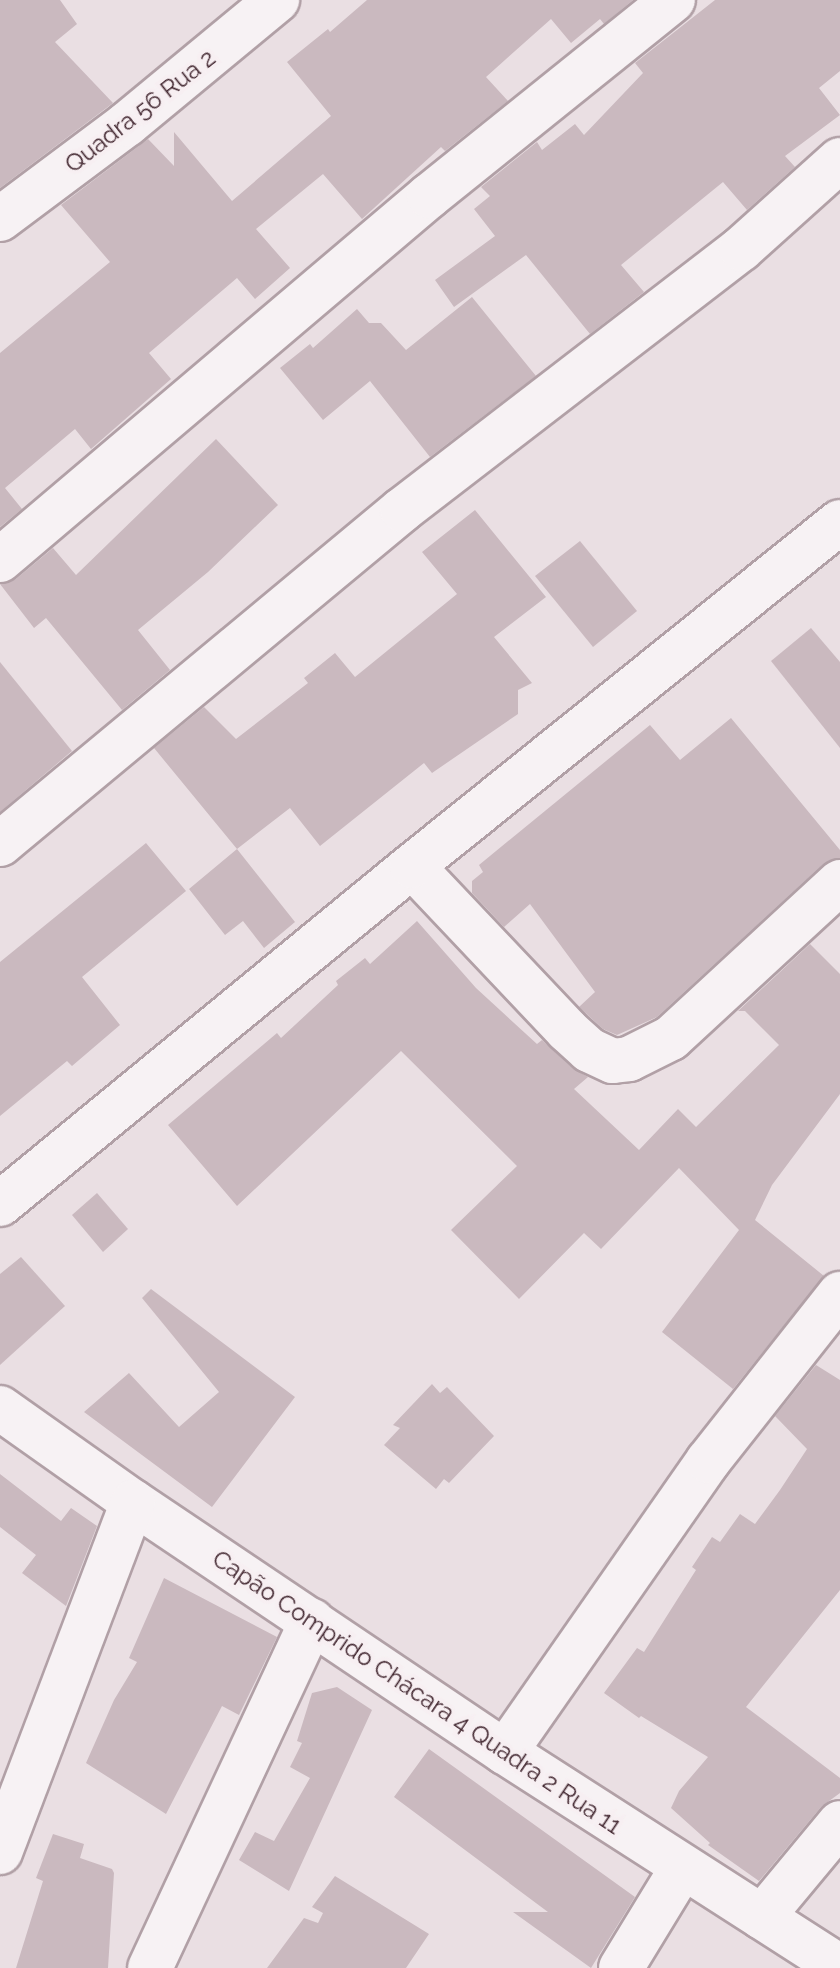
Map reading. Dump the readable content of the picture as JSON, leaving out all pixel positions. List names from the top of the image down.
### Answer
{
  "streets": {
    "street": ["Quadra 56 Rua 2", "Capão Comprido Chácara 4 Quadra 2 Rua 11"]
  }
}
